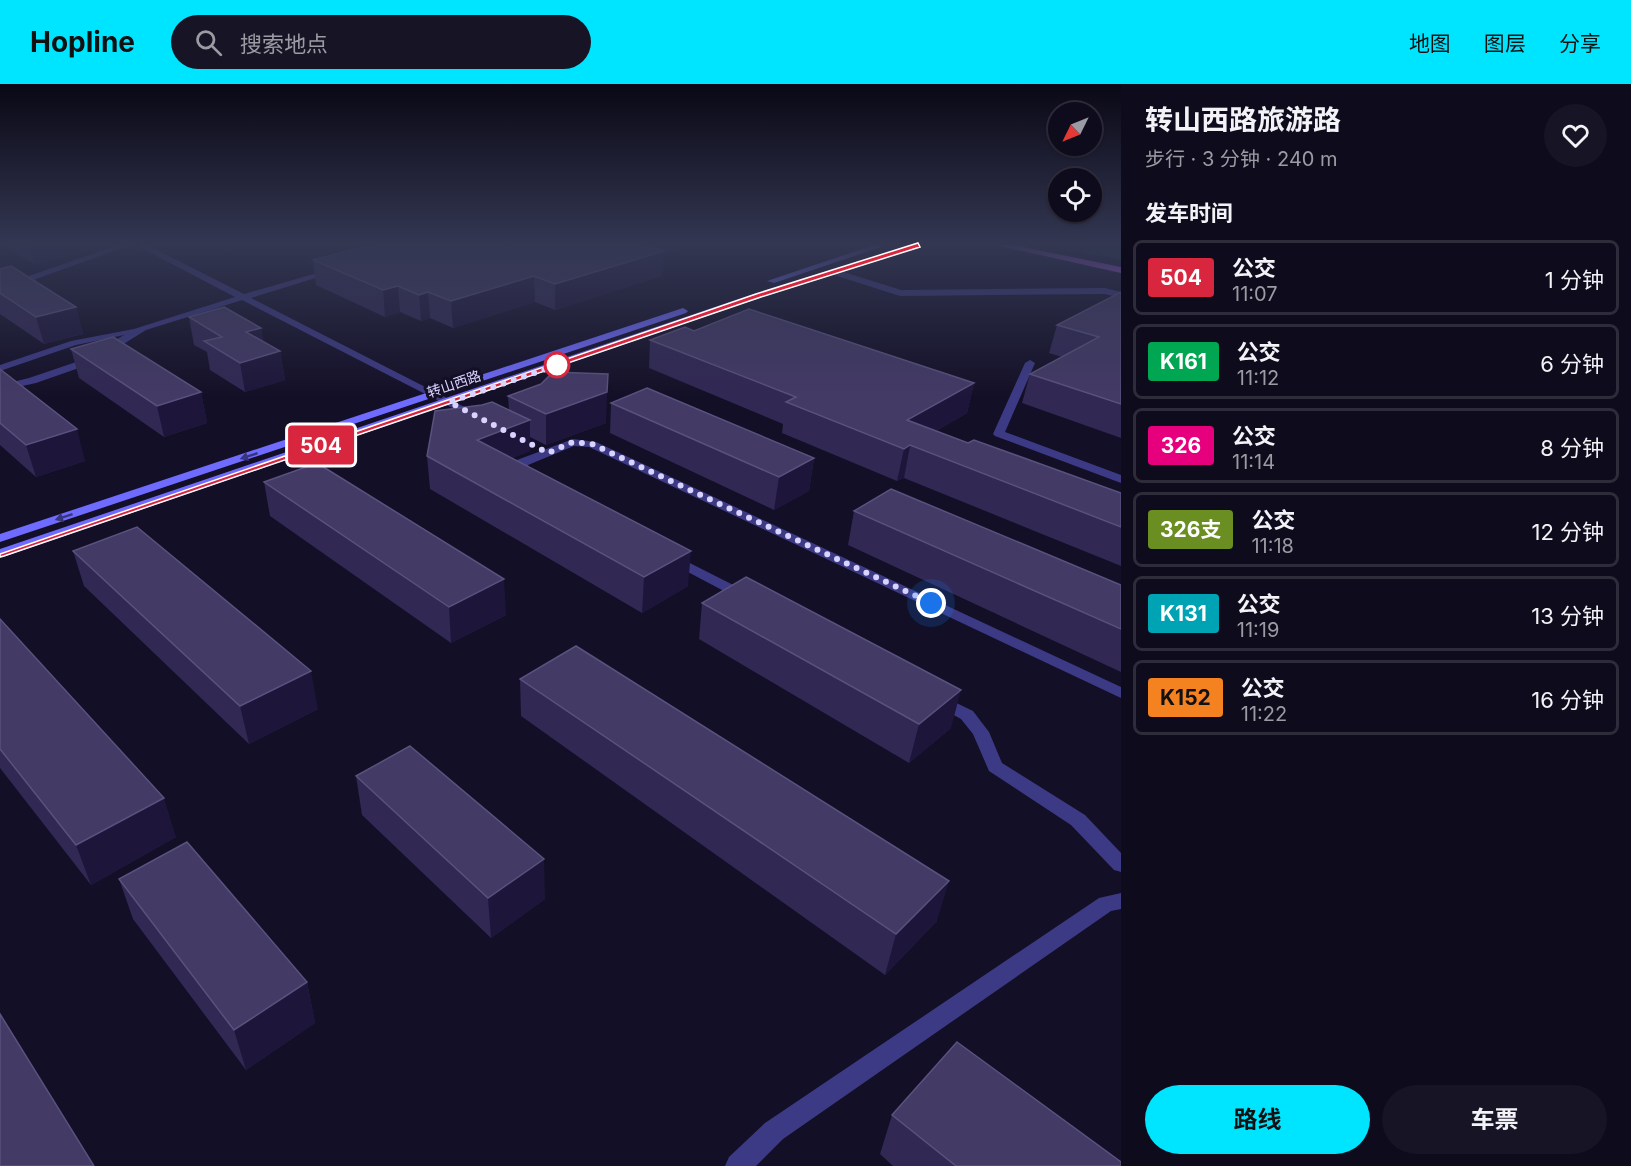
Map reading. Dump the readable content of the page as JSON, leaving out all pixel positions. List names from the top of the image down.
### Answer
{
  "streets": {
    "main road": ["转山西路"]
  },
  "lines": ["bus line 504"],
  "north": "bottom left",
  "page": {
    "header": "Hopline",
    "search": "搜索地点",
    "nav": ["地图", "图层", "分享"],
    "on_map": "504",
    "heading": [
      ["转山西路旅游路", "步行 · 3 分钟 · 240 m"],
      "发车时间"
    ],
    "list": [
      {
        "mark": "504",
        "name": "公交",
        "note": "11:07",
        "value": "1 分钟"
      },
      {
        "mark": "K161",
        "name": "公交",
        "note": "11:12",
        "value": "6 分钟"
      },
      {
        "mark": "326",
        "name": "公交",
        "note": "11:14",
        "value": "8 分钟"
      },
      {
        "mark": "326支",
        "name": "公交",
        "note": "11:18",
        "value": "12 分钟"
      },
      {
        "mark": "K131",
        "name": "公交",
        "note": "11:19",
        "value": "13 分钟"
      },
      {
        "mark": "K152",
        "name": "公交",
        "note": "11:22",
        "value": "16 分钟"
      }
    ],
    "buttons": ["路线", "车票"]
  }
}
